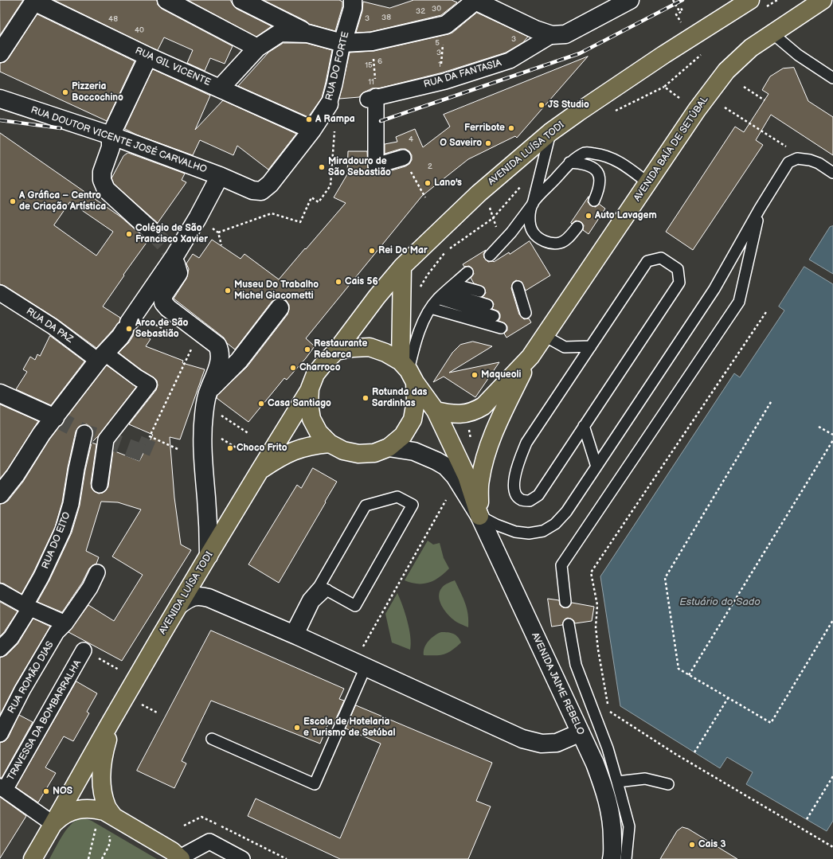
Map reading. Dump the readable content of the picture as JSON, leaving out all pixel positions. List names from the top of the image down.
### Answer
{
  "streets": {
    "main road": ["AVENIDA BAÍA DE SETÚBAL", "AVENIDA LUÍSA TODI", "AVENIDA JAIME REBELO"],
    "street": [
      "RUA DO FORTE",
      "RUA GIL VICENTE",
      "RUA DA FANTASIA",
      "RUA DOUTOR VICENTE JOSÉ CARVALHO",
      "RUA DA PAZ",
      "RUA DO EITO",
      "RUA ROMÃO DIAS",
      "TRAVESSA DA BOMBARRALHA"
    ]
  },
  "crossings": [
    ["RUA DO FORTE", "RUA GIL VICENTE"],
    ["RUA DO FORTE", "RUA DOUTOR VICENTE JOSÉ CARVALHO"],
    ["AVENIDA BAÍA DE SETÚBAL", "AVENIDA JAIME REBELO"],
    ["AVENIDA LUÍSA TODI", "AVENIDA JAIME REBELO"]
  ],
  "water": ["Estuário do Sado"],
  "places": [
    "Pizzeria Boccochino",
    "JS Studio",
    "A Rampa",
    "Ferribote",
    "O Saveiro",
    "Miradouro de São Sebastião",
    "Lano's",
    "A Gráfica – Centro de Criação Artística",
    "Auto Lavagem",
    "Colégio de São Francisco Xavier",
    "Rei Do Mar",
    "Cais 56",
    "Museu Do Trabalho Michel Giacometti",
    "Arco de São Sebastião",
    "Restaurante Rebarca",
    "Charroco",
    "Maqueoli",
    "Rotunda das Sardinhas",
    "Casa Santiago",
    "Choco Frito",
    "Escola de Hotelaria e Turismo de Setúbal",
    "NOS",
    "Cais 3"
  ],
  "house_numbers": [
    "30",
    "32",
    "38",
    "3",
    "48",
    "40",
    "3",
    "5",
    "3",
    "6",
    "1",
    "15",
    "11",
    "4",
    "2"
  ]
}
